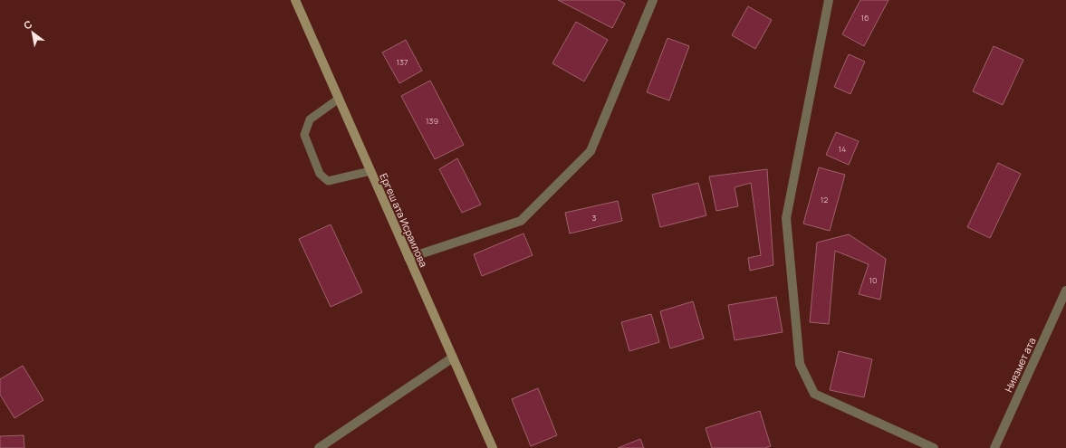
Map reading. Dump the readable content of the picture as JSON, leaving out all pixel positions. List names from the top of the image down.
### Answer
{
  "streets": {
    "main road": ["Ергеш ата Исраилова"],
    "street": ["Ниязмет ата"]
  },
  "house_numbers": [
    "16",
    "137",
    "139",
    "14",
    "12",
    "3",
    "10"
  ],
  "north": "top left"
}
